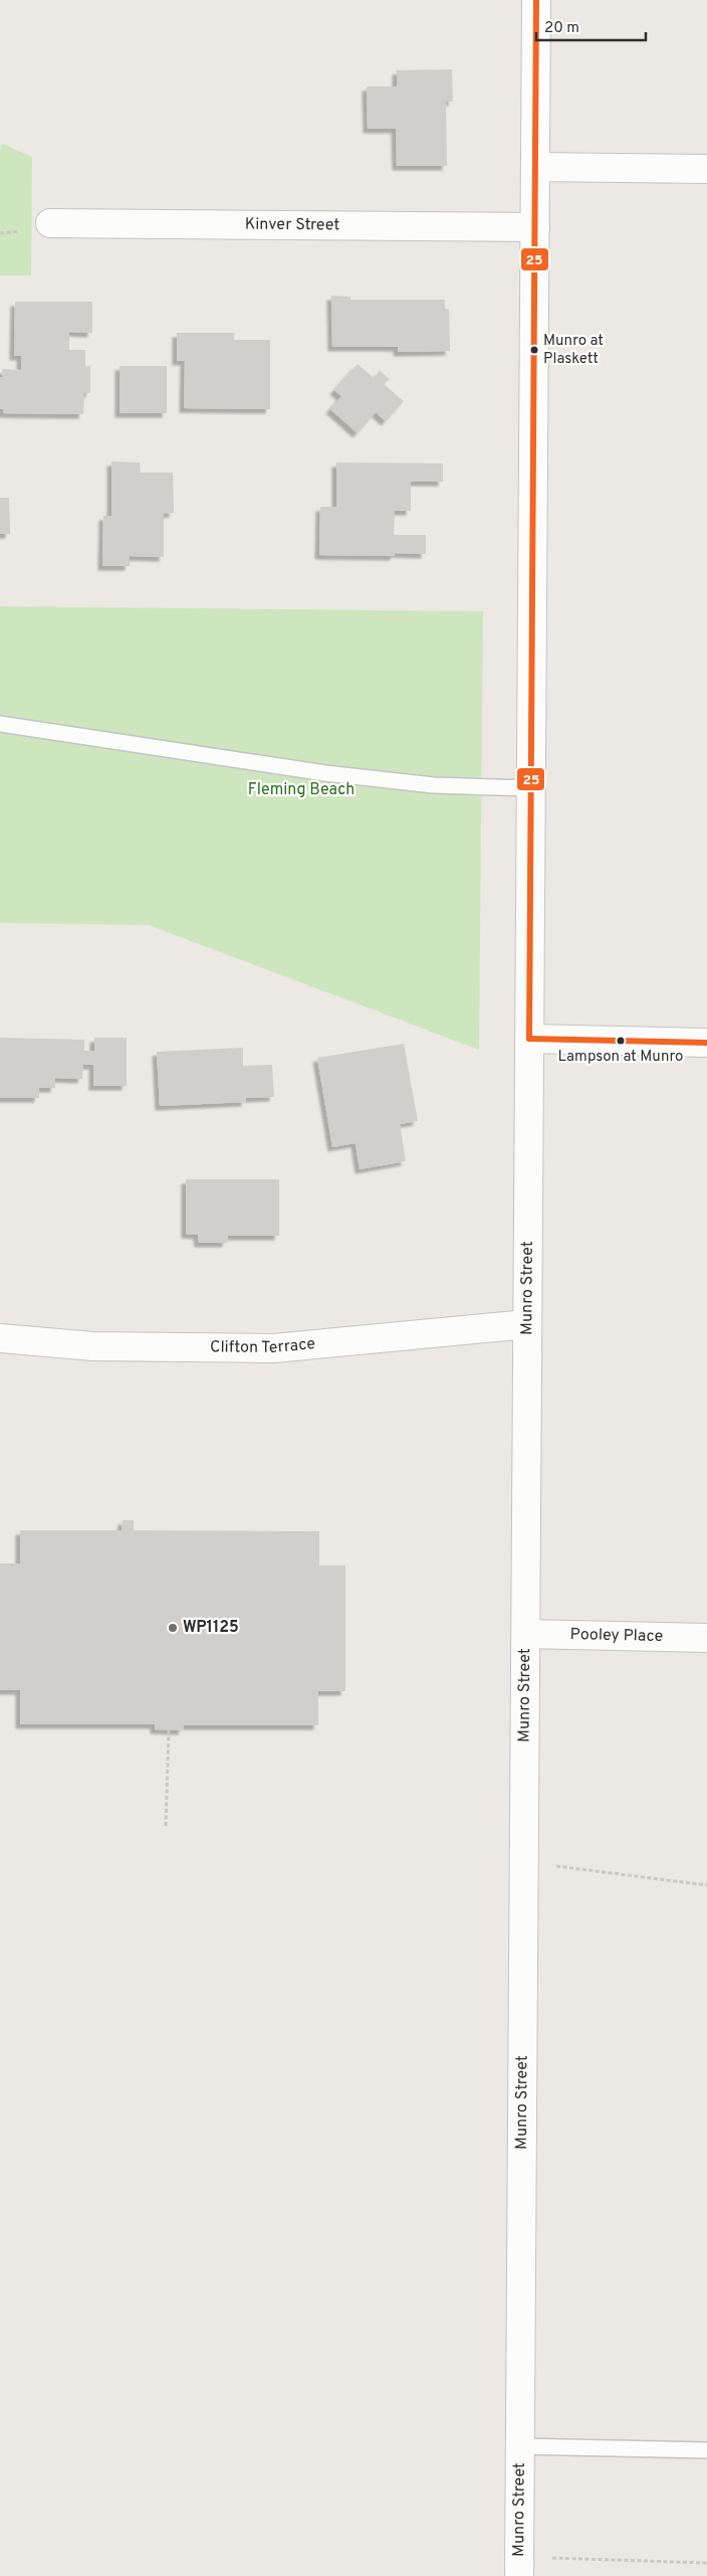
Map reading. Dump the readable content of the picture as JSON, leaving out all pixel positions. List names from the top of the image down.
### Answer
{
  "streets": {
    "street": [
      "Kinver Street",
      "Munro Street",
      "Clifton Terrace",
      "Pooley Place"
    ]
  },
  "crossings": [
    ["Kinver Street", "Munro Street"],
    ["Munro Street", "Clifton Terrace"],
    ["Munro Street", "Pooley Place"]
  ],
  "parks": ["Fleming Beach"],
  "places": ["Munro at Plaskett", "Lampson at Munro", "WP1125"],
  "lines": ["transit line 25"],
  "scale_bar": "20 m"
}
